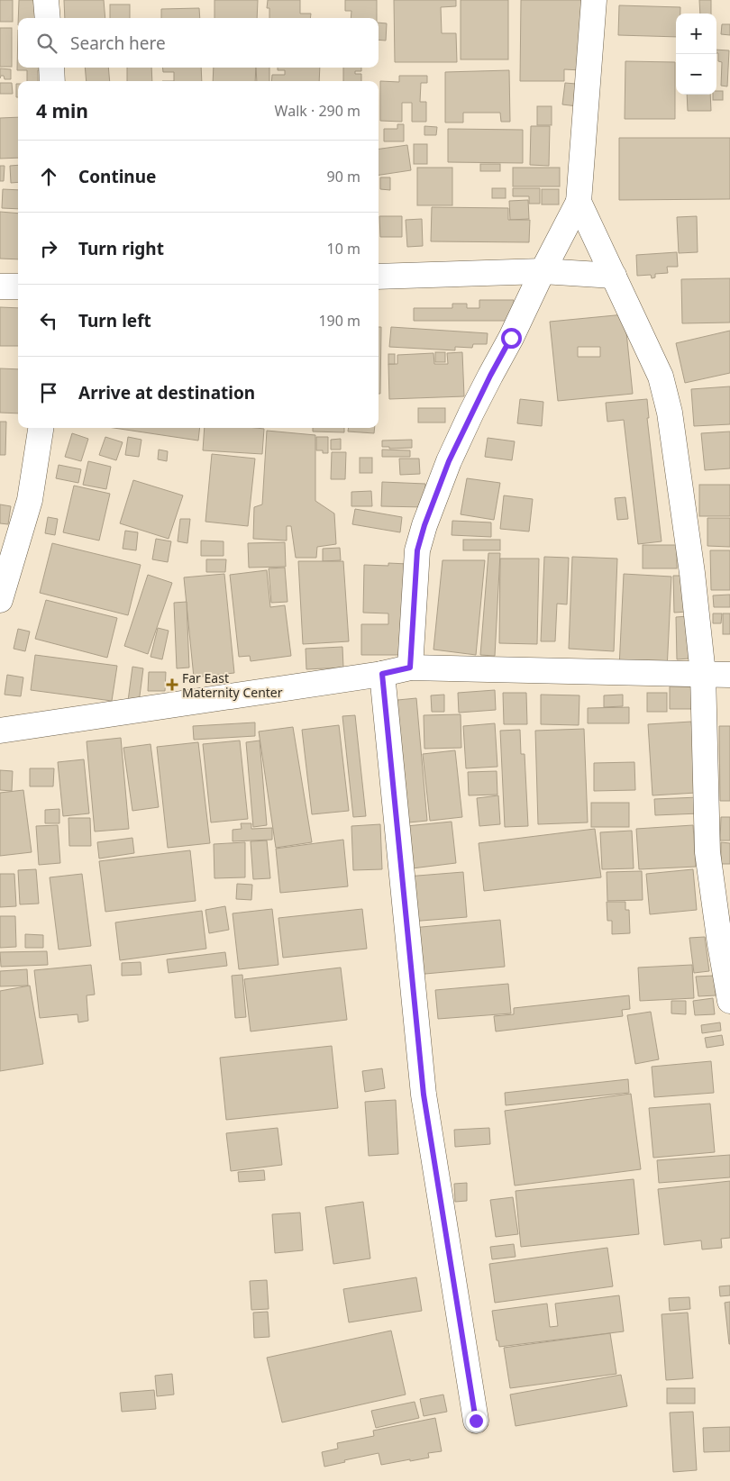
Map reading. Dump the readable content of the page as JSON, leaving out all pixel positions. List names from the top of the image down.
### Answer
{
  "places": {
    "health": ["Far East Maternity Center"]
  },
  "page": {
    "map_buttons": ["+", "−"],
    "search": "Search here",
    "heading": ["4 min", "Walk · 290 m"],
    "list": [
      ["Continue", "90 m"],
      ["Turn right", "10 m"],
      ["Turn left", "190 m"],
      "Arrive at destination"
    ]
  }
}
